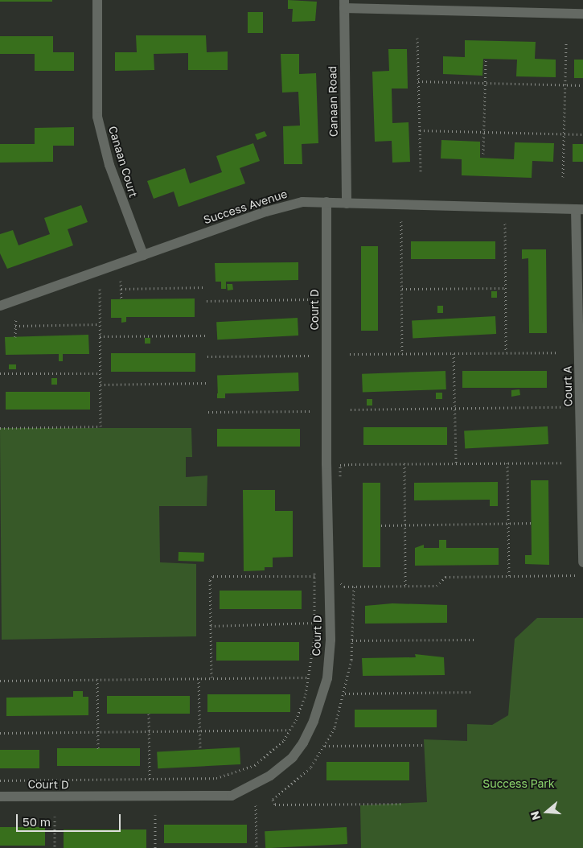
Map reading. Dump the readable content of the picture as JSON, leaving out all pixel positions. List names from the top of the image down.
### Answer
{
  "streets": {
    "street": [
      "Canaan Road",
      "Canaan Court",
      "Success Avenue",
      "Court D",
      "Court A"
    ]
  },
  "crossings": [
    ["Canaan Road", "Success Avenue"],
    ["Canaan Court", "Success Avenue"],
    ["Success Avenue", "Court D"],
    ["Success Avenue", "Court A"]
  ],
  "parks": ["Success Park"],
  "scale_bar": "50 m",
  "north": "left"
}
